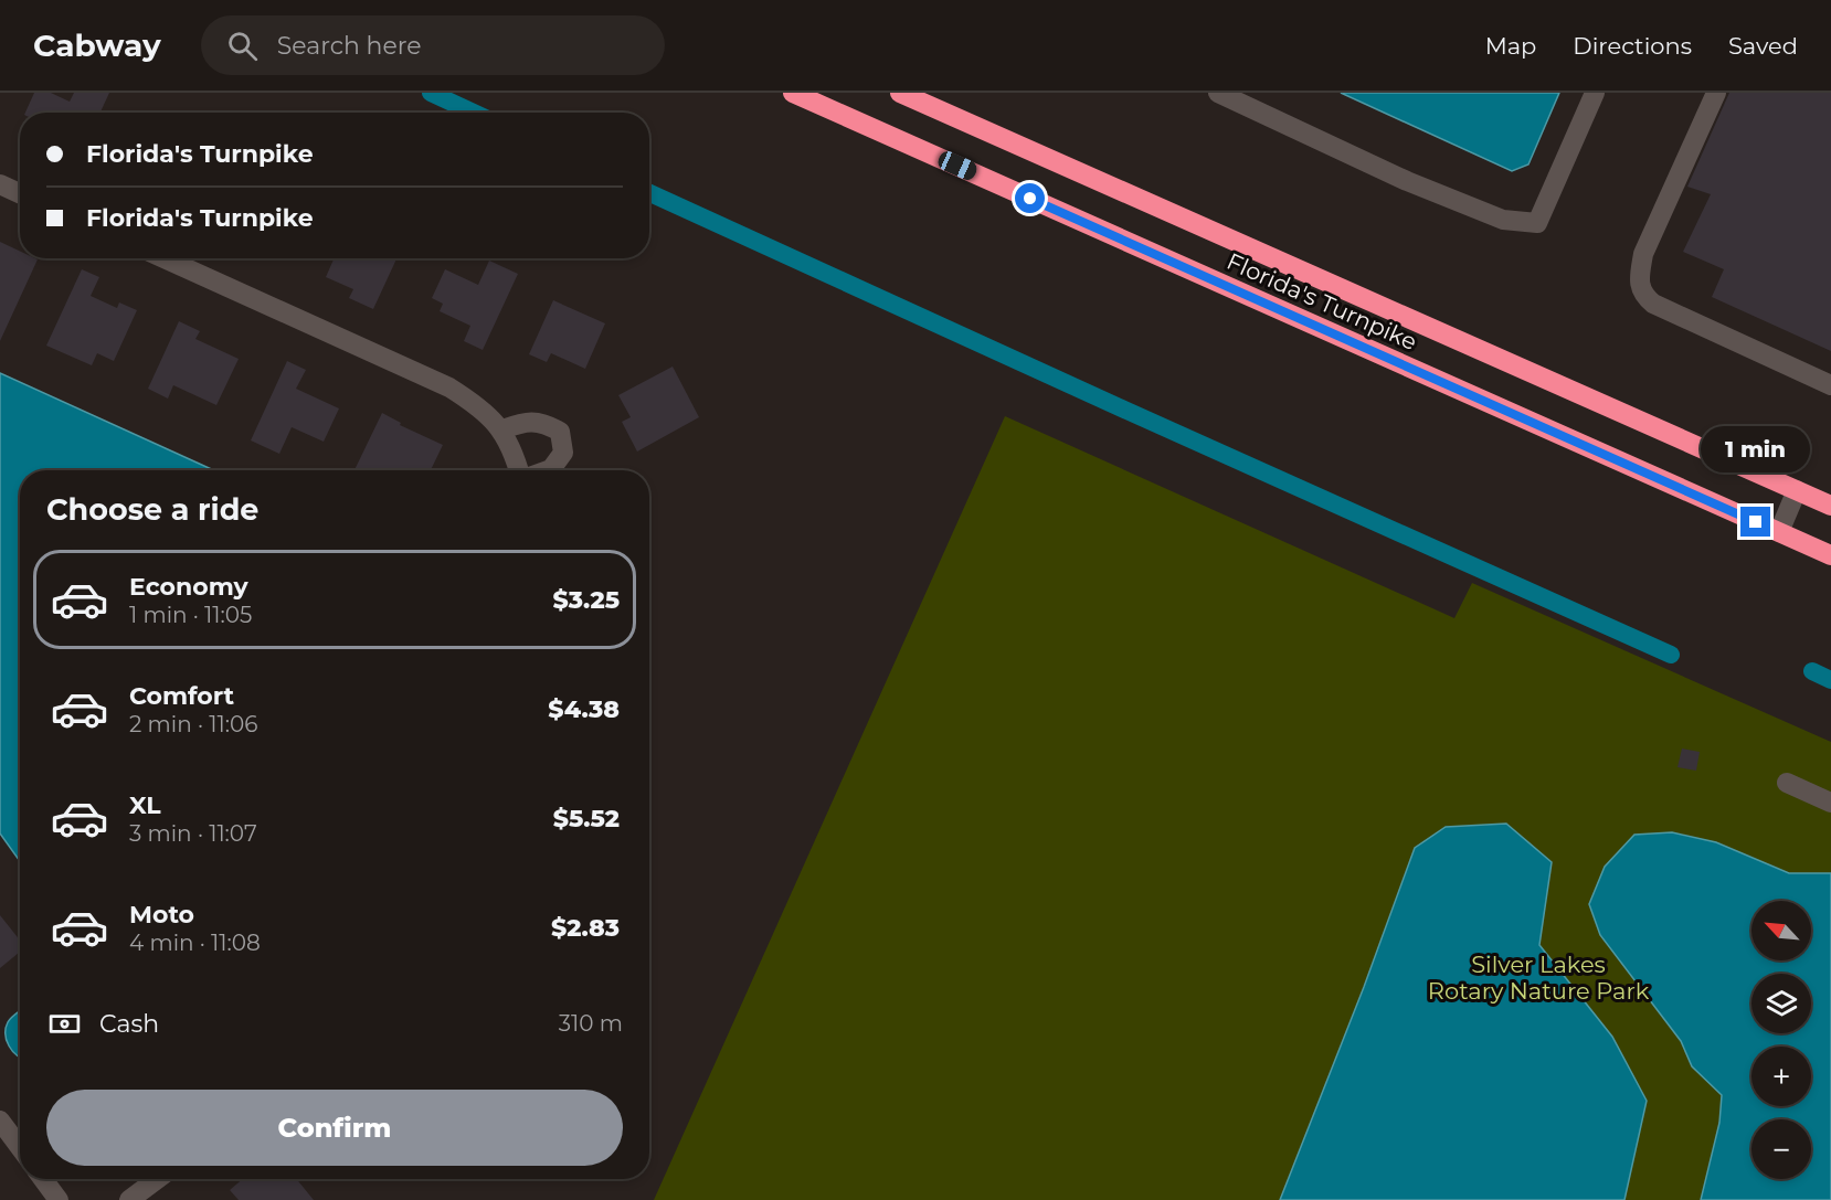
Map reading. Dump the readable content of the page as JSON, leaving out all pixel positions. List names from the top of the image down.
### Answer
{
  "streets": {
    "highway": ["Florida's Turnpike"]
  },
  "parks": ["Silver Lakes Rotary Nature Park"],
  "north": "top left",
  "page": {
    "header": "Cabway",
    "search": "Search here",
    "nav": ["Map", "Directions", "Saved"],
    "banner": ["Florida's Turnpike", "Florida's Turnpike"],
    "bubble": "1 min",
    "heading": "Choose a ride",
    "list": [
      {
        "name": "Economy",
        "note": "1 min · 11:05",
        "value": "$3.25"
      },
      {
        "name": "Comfort",
        "note": "2 min · 11:06",
        "value": "$4.38"
      },
      {
        "name": "XL",
        "note": "3 min · 11:07",
        "value": "$5.52"
      },
      {
        "name": "Moto",
        "note": "4 min · 11:08",
        "value": "$2.83"
      }
    ],
    "map_buttons": ["+", "−"],
    "pay": ["Cash", "310 m"],
    "buttons": "Confirm"
  }
}
